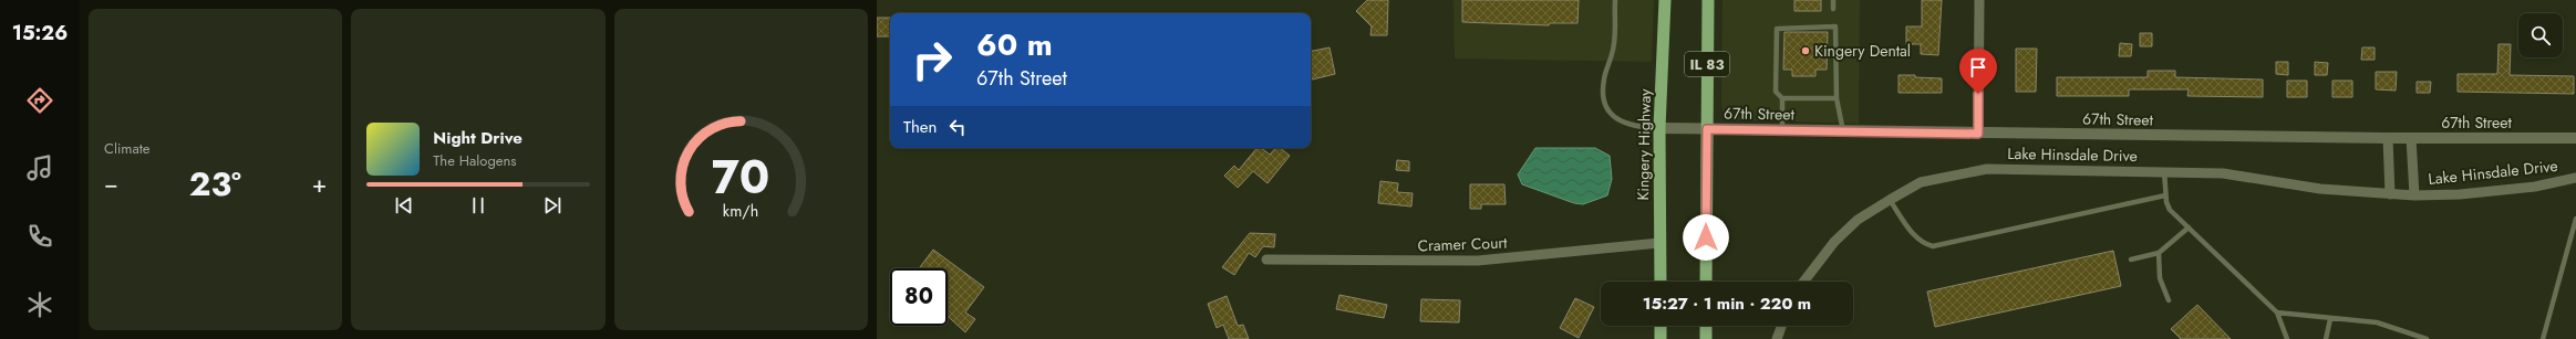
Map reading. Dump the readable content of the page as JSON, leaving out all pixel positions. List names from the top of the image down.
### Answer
{
  "streets": {
    "highway": ["IL 83", "Kingery Highway"],
    "street": ["67th Street", "Lake Hinsdale Drive", "Cramer Court"]
  },
  "crossings": [
    ["IL 83", "67th Street"],
    ["67th Street", "Kingery Highway"],
    ["67th Street", "Lake Hinsdale Drive"],
    ["Kingery Highway", "Cramer Court"]
  ],
  "places": ["Kingery Dental"],
  "page": {
    "tabs": "15:26",
    "tile": "Climate",
    "turn": ["60 m", "67th Street"],
    "then": "Then",
    "song": ["Night Drive", "The Halogens"],
    "heat": ["−", "23°", "+"],
    "limit": "80",
    "trip": "15:27 · 1 min · 220 m",
    "gauge": ["70", "km/h"]
  }
}
